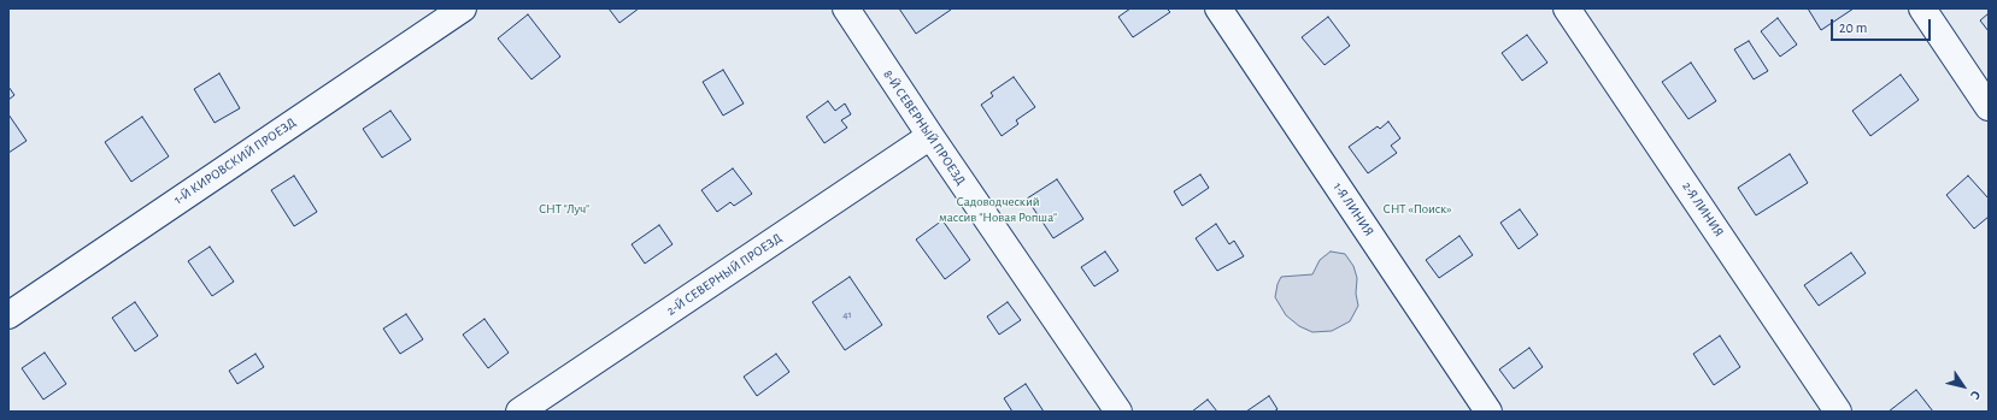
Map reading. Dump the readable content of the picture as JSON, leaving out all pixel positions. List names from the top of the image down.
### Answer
{
  "streets": {
    "street": [
      "8-Й СЕВЕРНЫЙ ПРОЕЗД",
      "1-Й КИРОВСКИЙ ПРОЕЗД",
      "1-Я ЛИНИЯ",
      "2-Я ЛИНИЯ",
      "2-Й СЕВЕРНЫЙ ПРОЕЗД"
    ]
  },
  "crossings": [
    ["8-Й СЕВЕРНЫЙ ПРОЕЗД", "2-Й СЕВЕРНЫЙ ПРОЕЗД"]
  ],
  "parks": ["Садоводческий массив \"Новая Ропша\"", "СНТ \"Луч\"", "СНТ «Поиск»"],
  "house_numbers": ["41"],
  "scale_bar": "20 m",
  "north": "bottom right"
}
